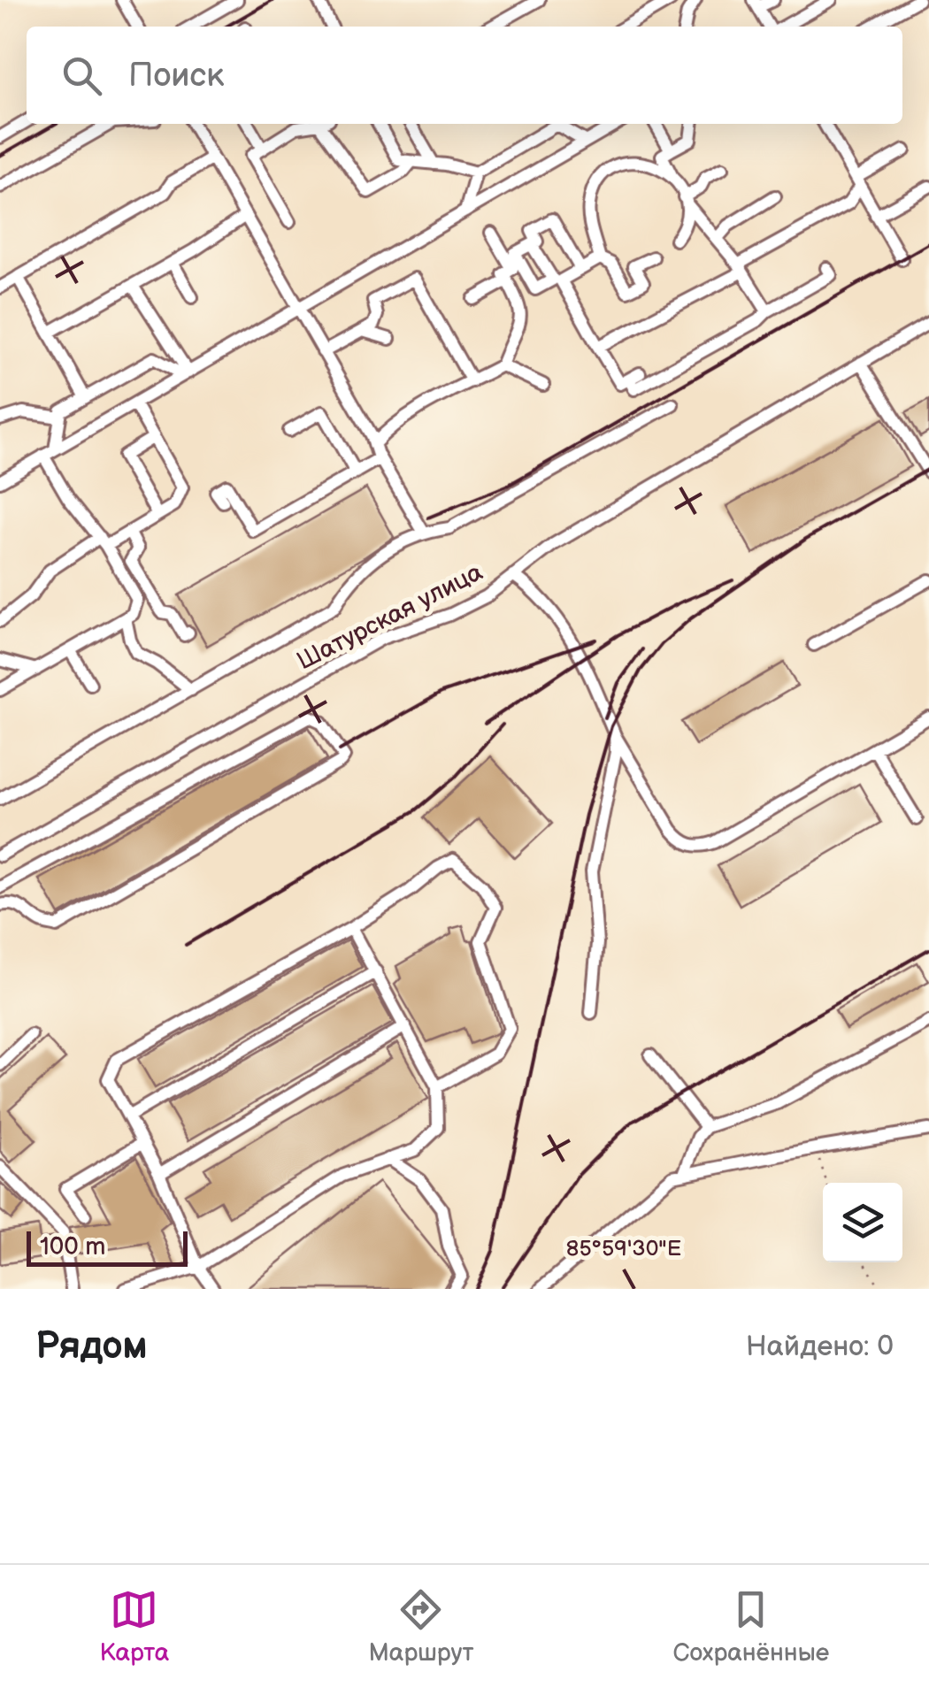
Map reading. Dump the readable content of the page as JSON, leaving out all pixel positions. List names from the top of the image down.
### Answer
{
  "streets": {
    "street": ["Шатурская улица"]
  },
  "scale_bar": "100 m",
  "page": {
    "search": "Поиск",
    "scale": "100 m",
    "heading": ["Рядом", "Найдено: 0"],
    "nav": ["Карта", "Маршрут", "Сохранённые"]
  },
  "coordinates": ["85°59'30\"E"]
}
